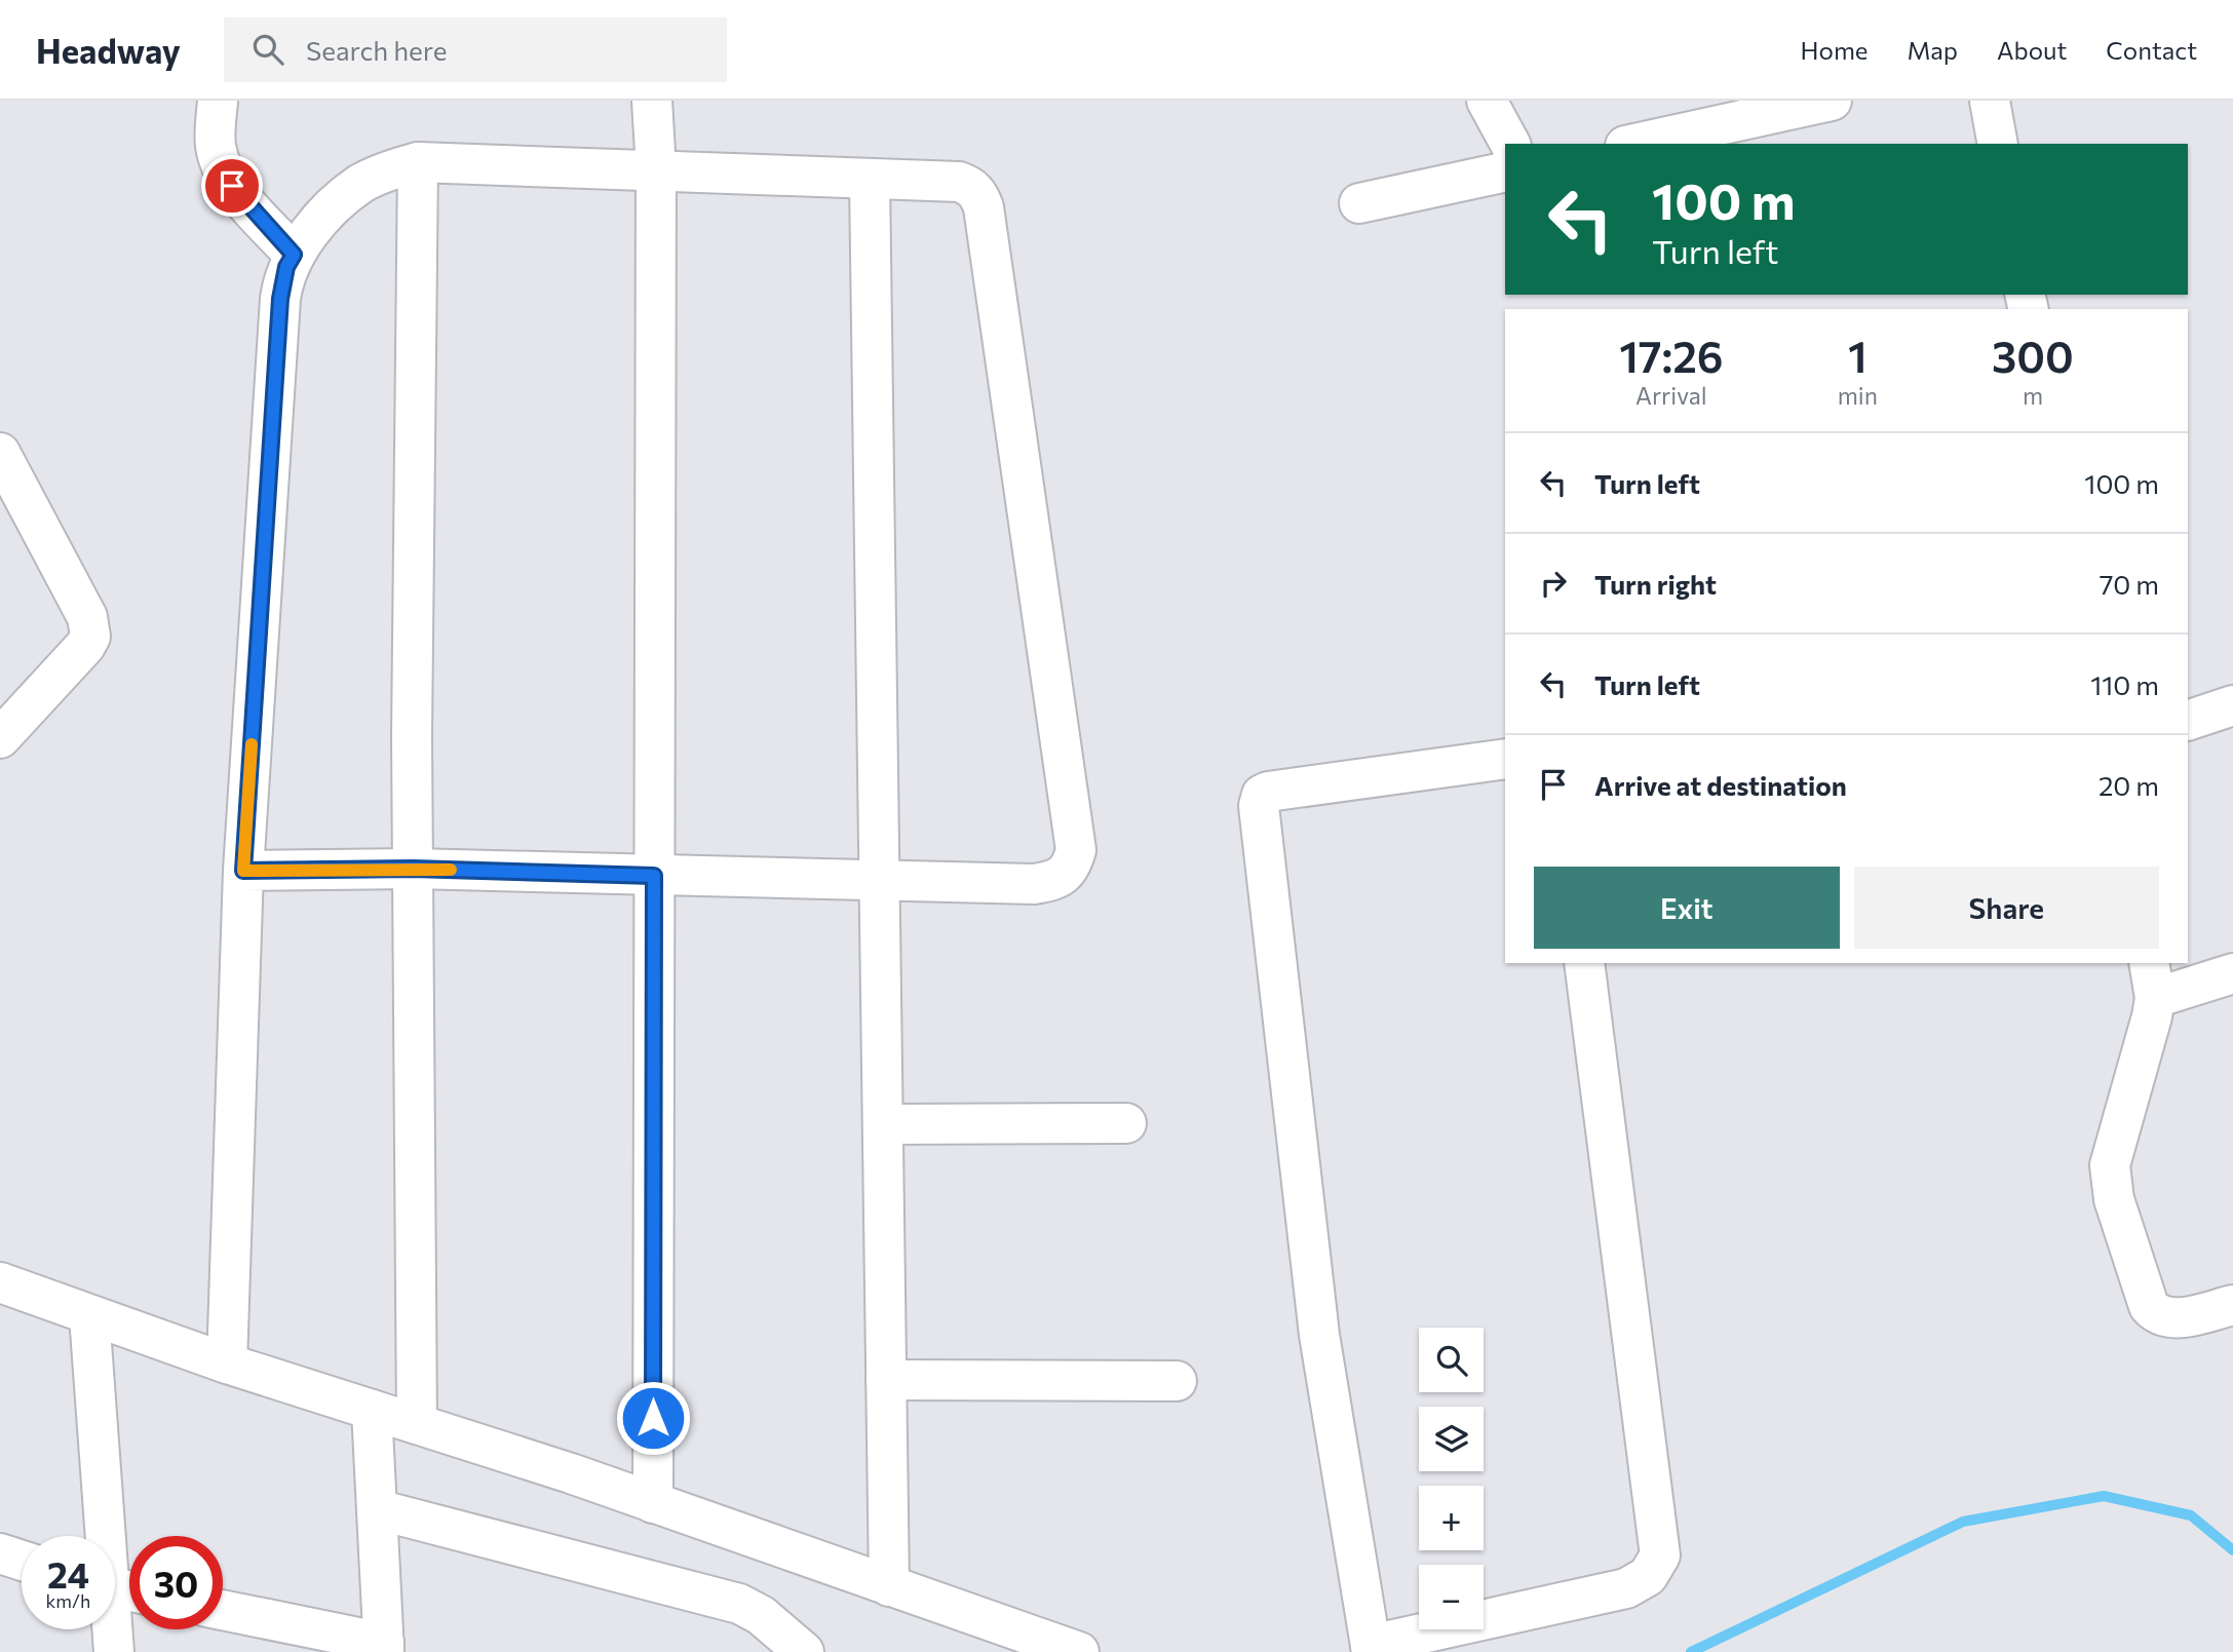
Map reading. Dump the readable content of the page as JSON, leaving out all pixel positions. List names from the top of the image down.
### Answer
{
  "page": {
    "header": "Headway",
    "search": "Search here",
    "nav": [
      "Home",
      "Map",
      "About",
      "Contact"
    ],
    "turn": ["100 m", "Turn left"],
    "eta": [
      "17:26",
      "Arrival",
      "1",
      "min",
      "300",
      "m"
    ],
    "list": [
      {
        "name": "Turn left",
        "value": "100 m"
      },
      {
        "name": "Turn right",
        "value": "70 m"
      },
      {
        "name": "Turn left",
        "value": "110 m"
      },
      {
        "name": "Arrive at destination",
        "value": "20 m"
      }
    ],
    "buttons": ["Exit", "Share"],
    "map_buttons": ["+", "−"],
    "speed": "24 km/h",
    "limit": "30"
  }
}
